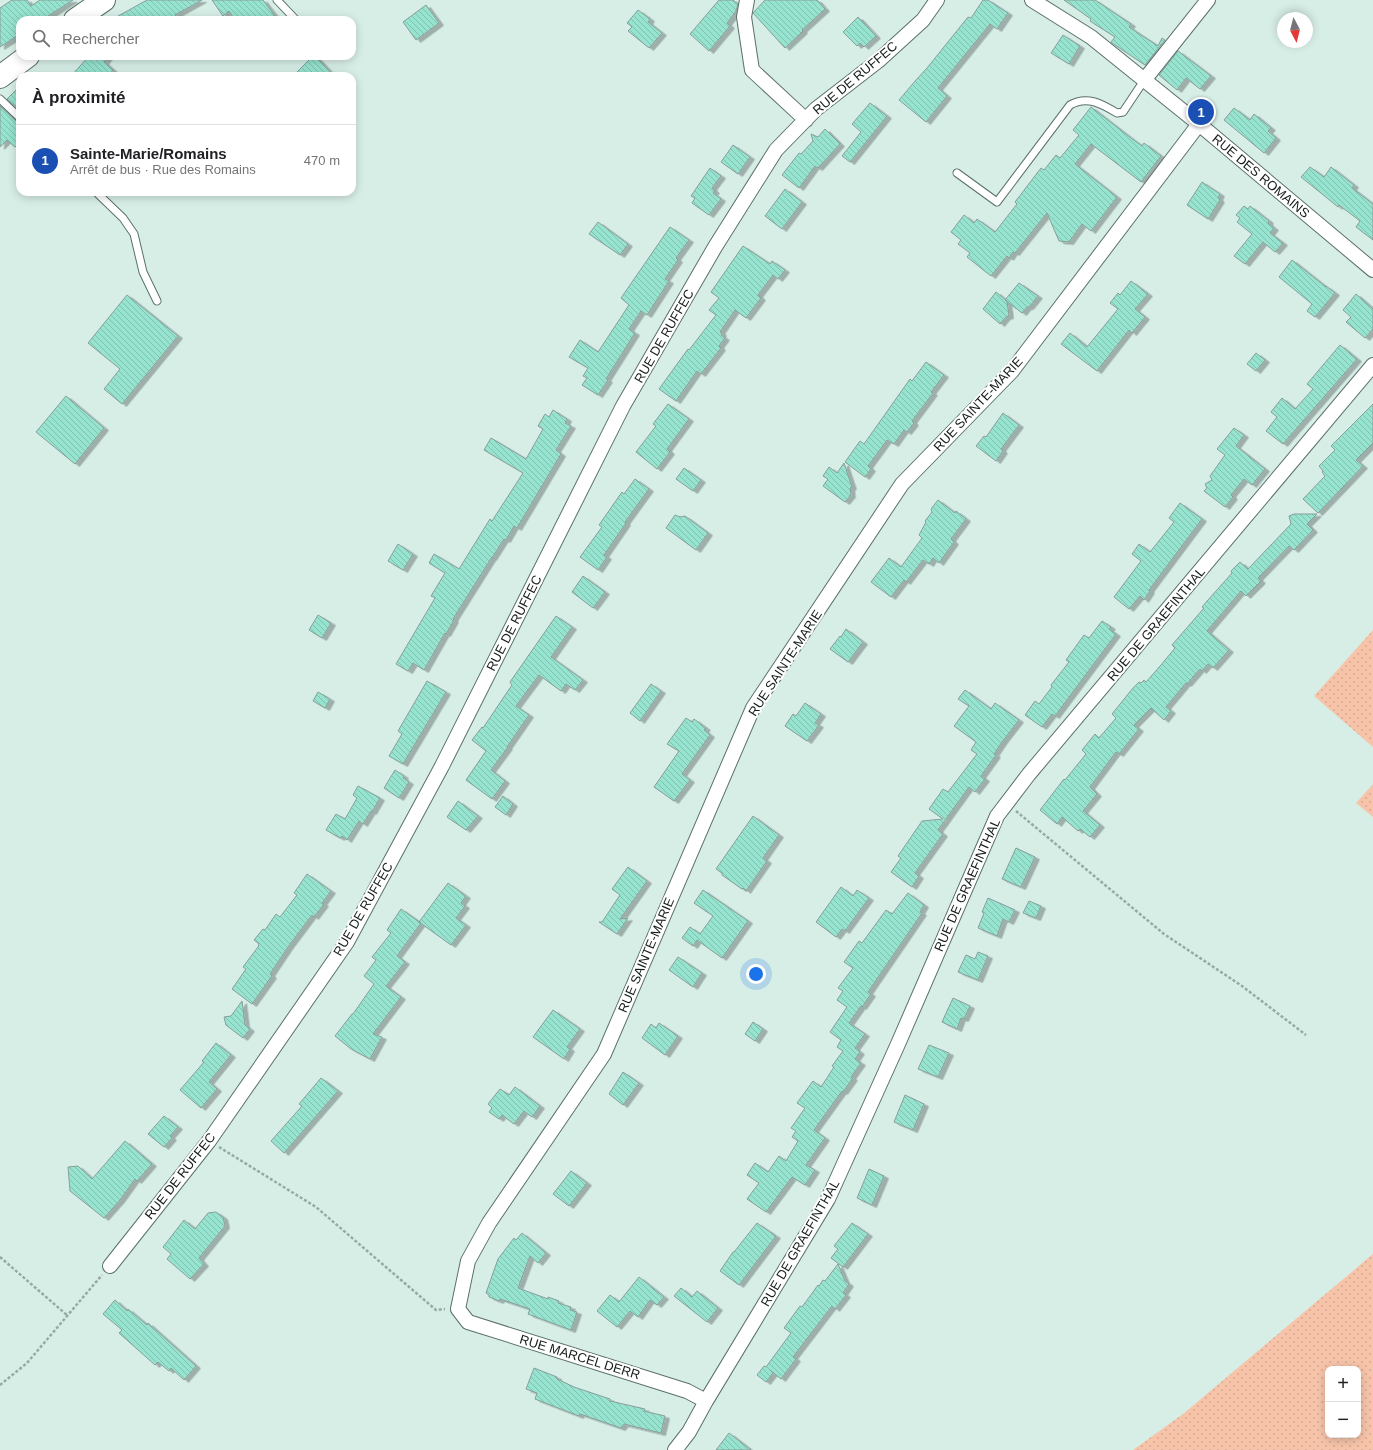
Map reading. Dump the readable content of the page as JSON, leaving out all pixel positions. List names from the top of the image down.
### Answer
{
  "streets": {
    "street": [
      "RUE DE RUFFEC",
      "RUE DES ROMAINS",
      "RUE SAINTE-MARIE",
      "RUE DE GRAEFINTHAL",
      "RUE MARCEL DERR"
    ]
  },
  "crossings": [
    ["RUE DES ROMAINS", "RUE SAINTE-MARIE"],
    ["RUE SAINTE-MARIE", "RUE MARCEL DERR"],
    ["RUE DE GRAEFINTHAL", "RUE MARCEL DERR"]
  ],
  "north": "bottom",
  "page": {
    "search": "Rechercher",
    "heading": "À proximité",
    "pins": "1",
    "list": [
      {
        "mark": "1",
        "name": "Sainte-Marie/Romains",
        "note": "Arrêt de bus · Rue des Romains",
        "value": "470 m"
      }
    ],
    "map_buttons": ["+", "−"]
  }
}
